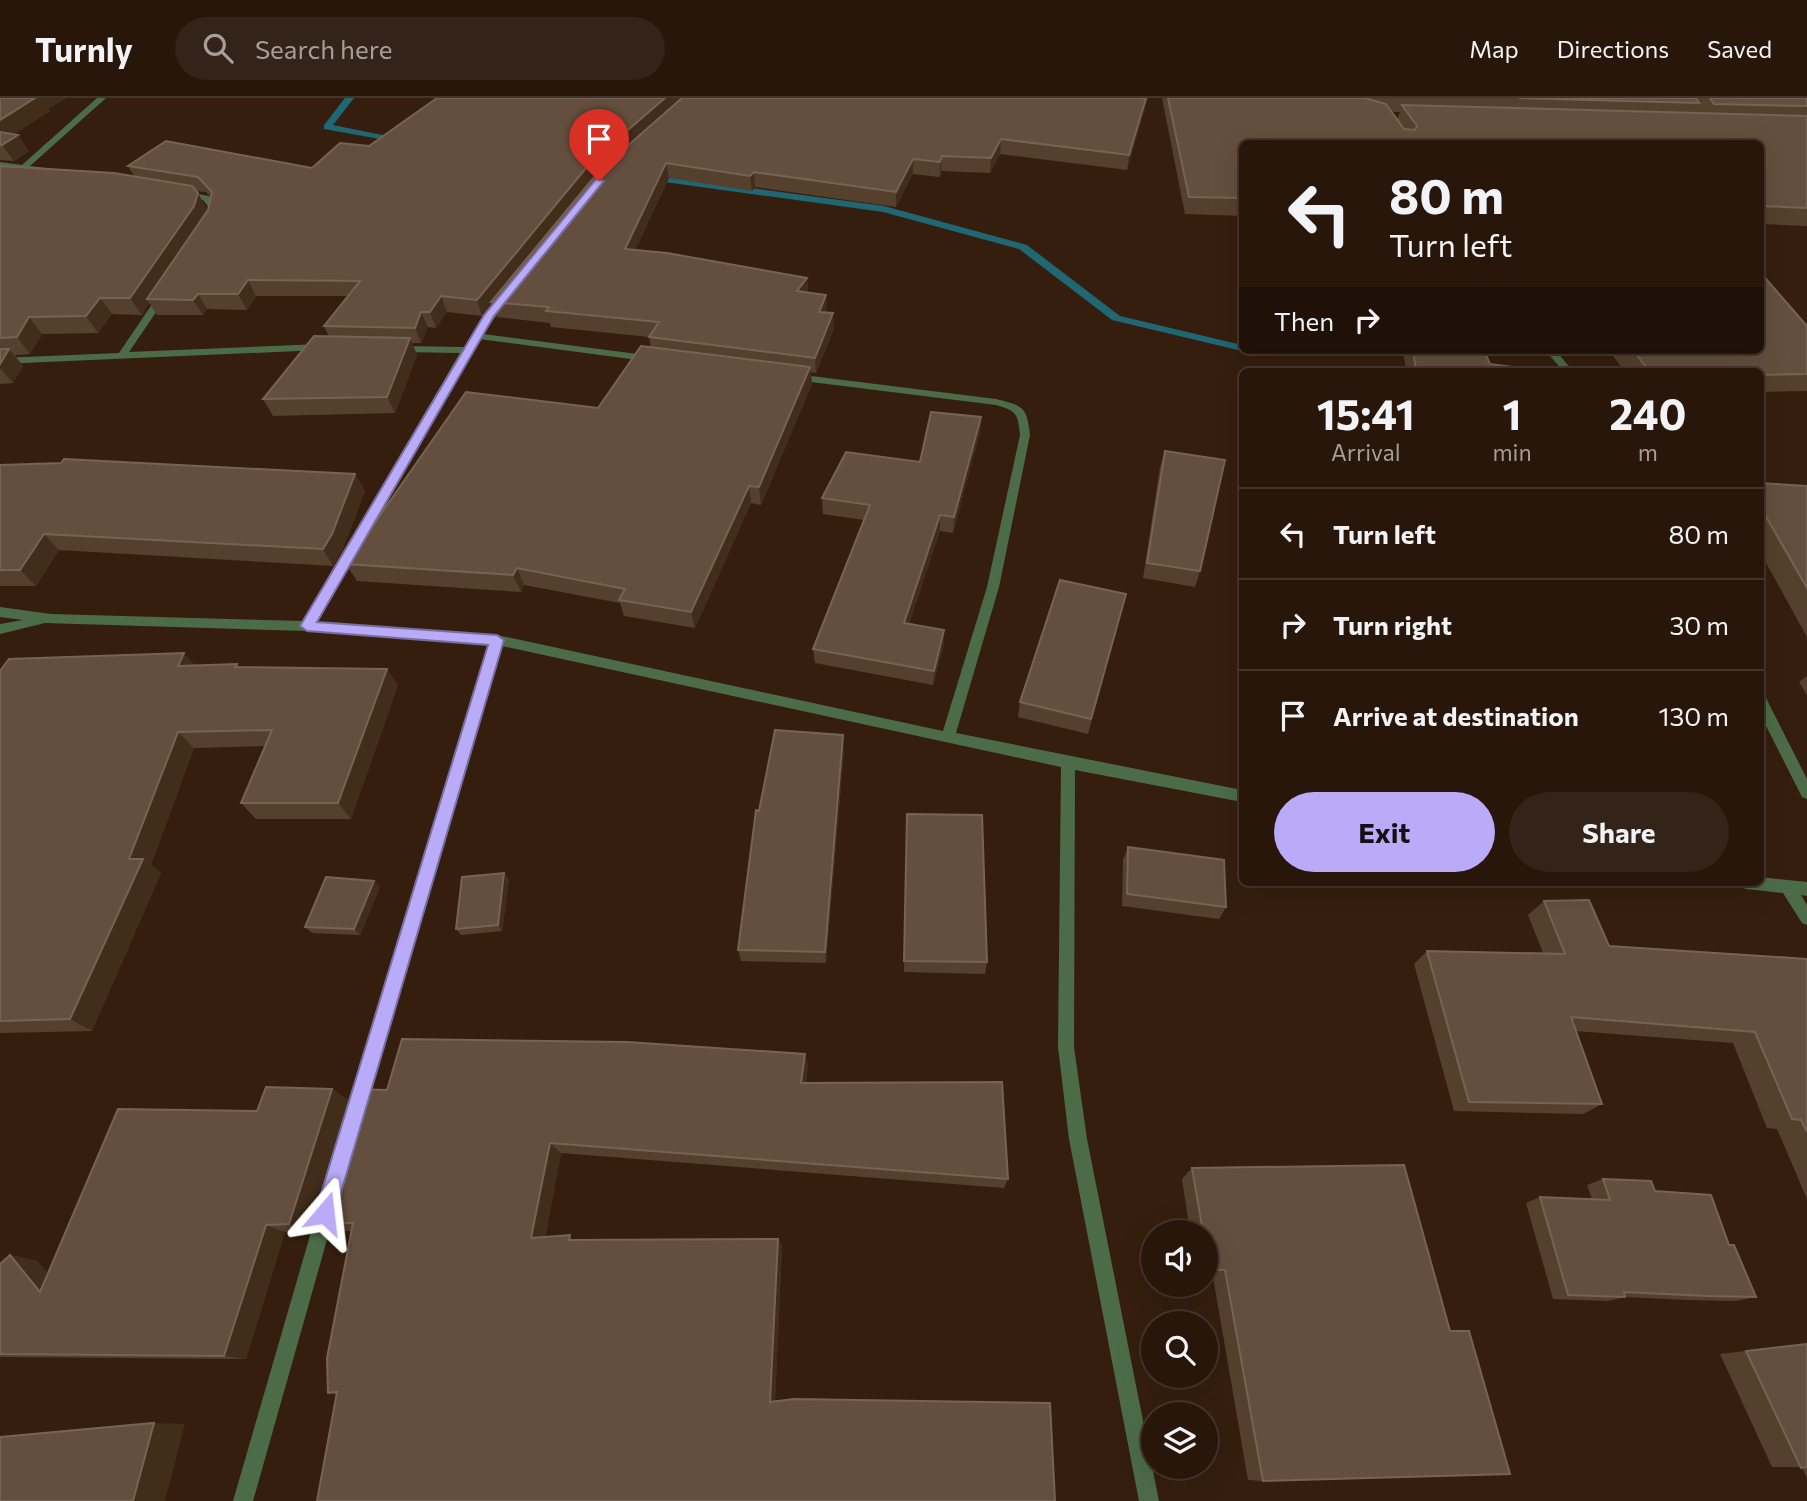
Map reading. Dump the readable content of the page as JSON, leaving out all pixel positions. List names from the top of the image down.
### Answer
{
  "page": {
    "header": "Turnly",
    "search": "Search here",
    "nav": ["Map", "Directions", "Saved"],
    "turn": ["80 m", "Turn left"],
    "then": "Then",
    "eta": [
      "15:41",
      "Arrival",
      "1",
      "min",
      "240",
      "m"
    ],
    "list": [
      {
        "name": "Turn left",
        "value": "80 m"
      },
      {
        "name": "Turn right",
        "value": "30 m"
      },
      {
        "name": "Arrive at destination",
        "value": "130 m"
      }
    ],
    "buttons": ["Exit", "Share"]
  }
}
